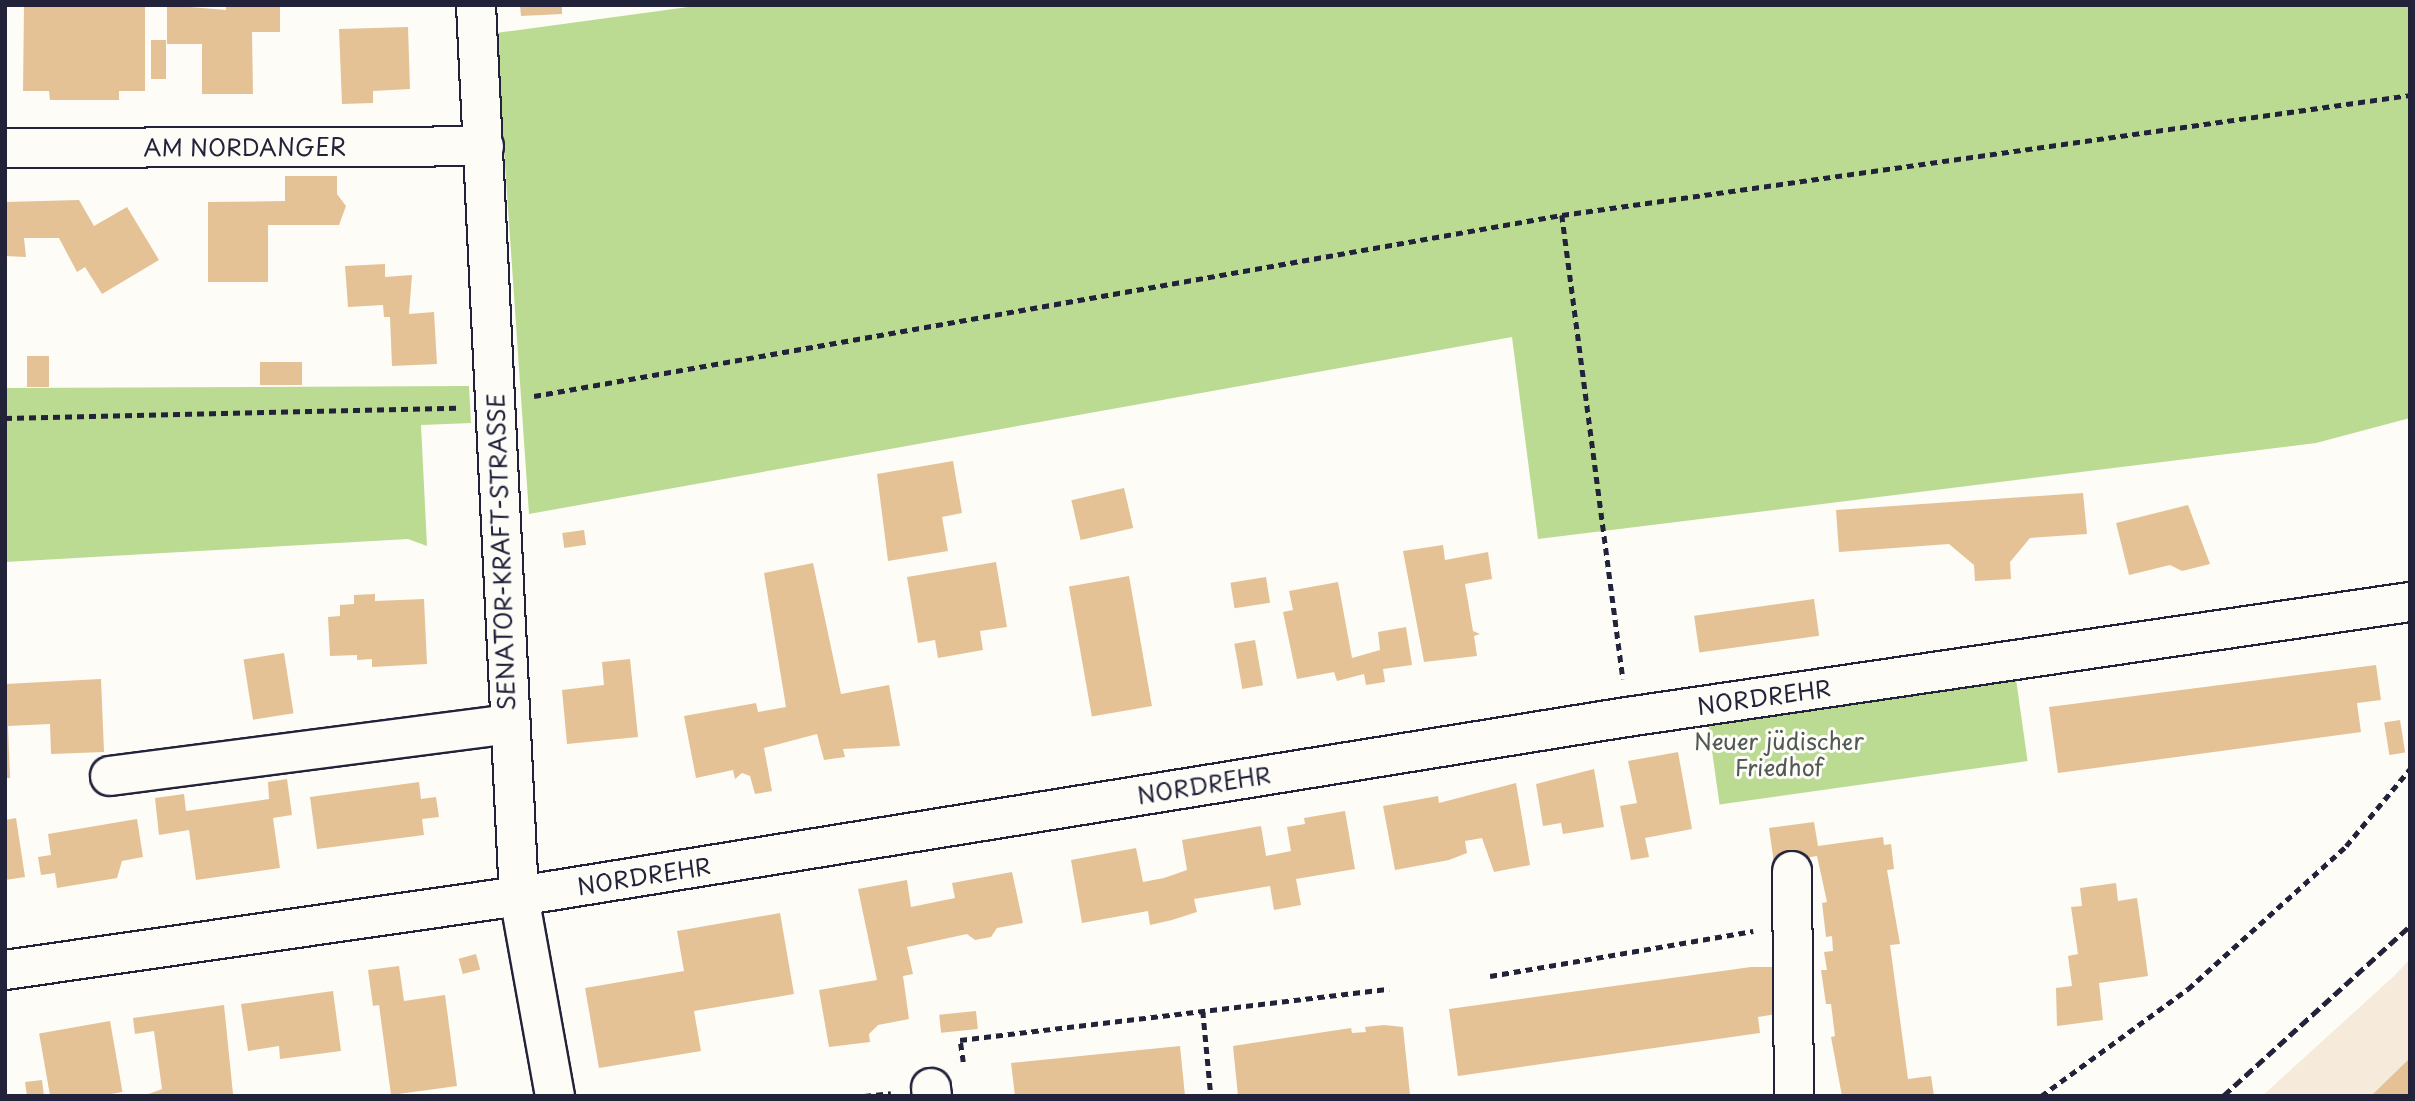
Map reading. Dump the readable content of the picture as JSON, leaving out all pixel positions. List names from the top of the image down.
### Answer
{
  "streets": {
    "street": ["AM NORDANGER", "SENATOR-KRAFT-STRASSE", "NORDREHR"]
  },
  "crossings": [
    ["AM NORDANGER", "SENATOR-KRAFT-STRASSE"],
    ["SENATOR-KRAFT-STRASSE", "NORDREHR"]
  ],
  "parks": ["Neuer jüdischer Friedhof"]
}
